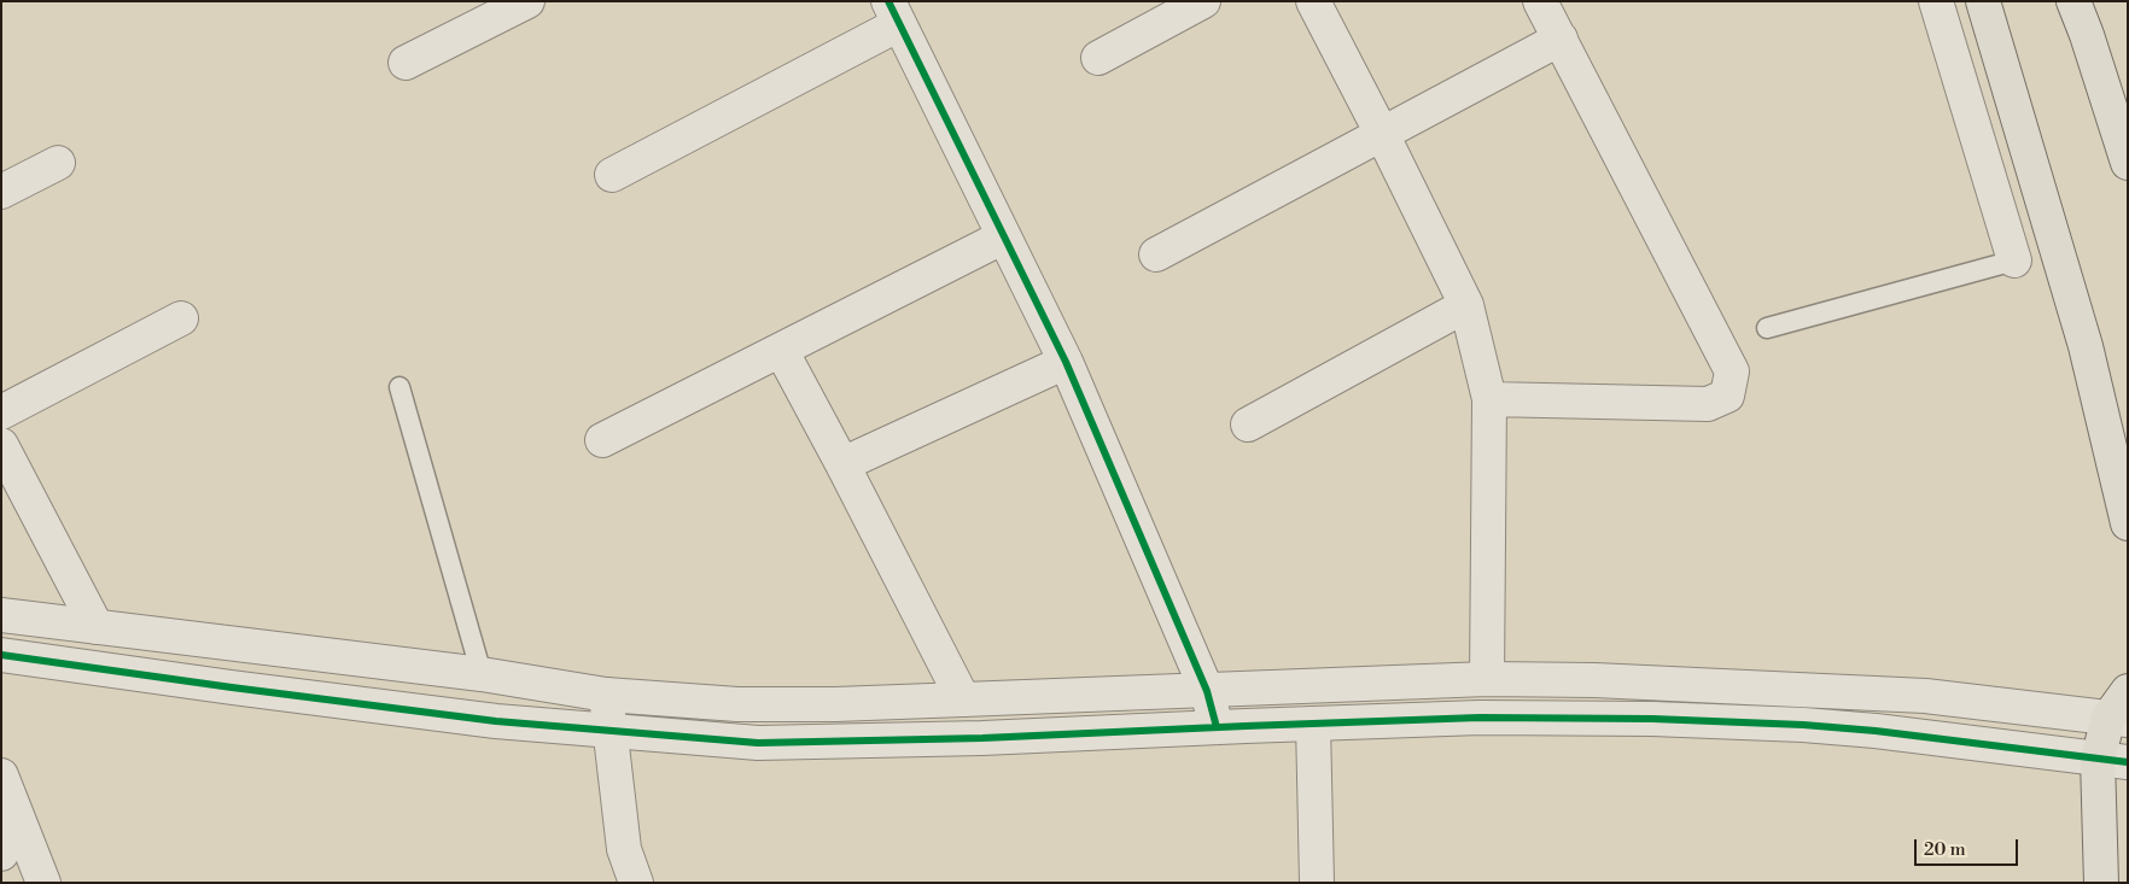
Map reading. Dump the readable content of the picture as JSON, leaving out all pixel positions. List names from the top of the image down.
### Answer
{
  "scale_bar": "20 m"
}
